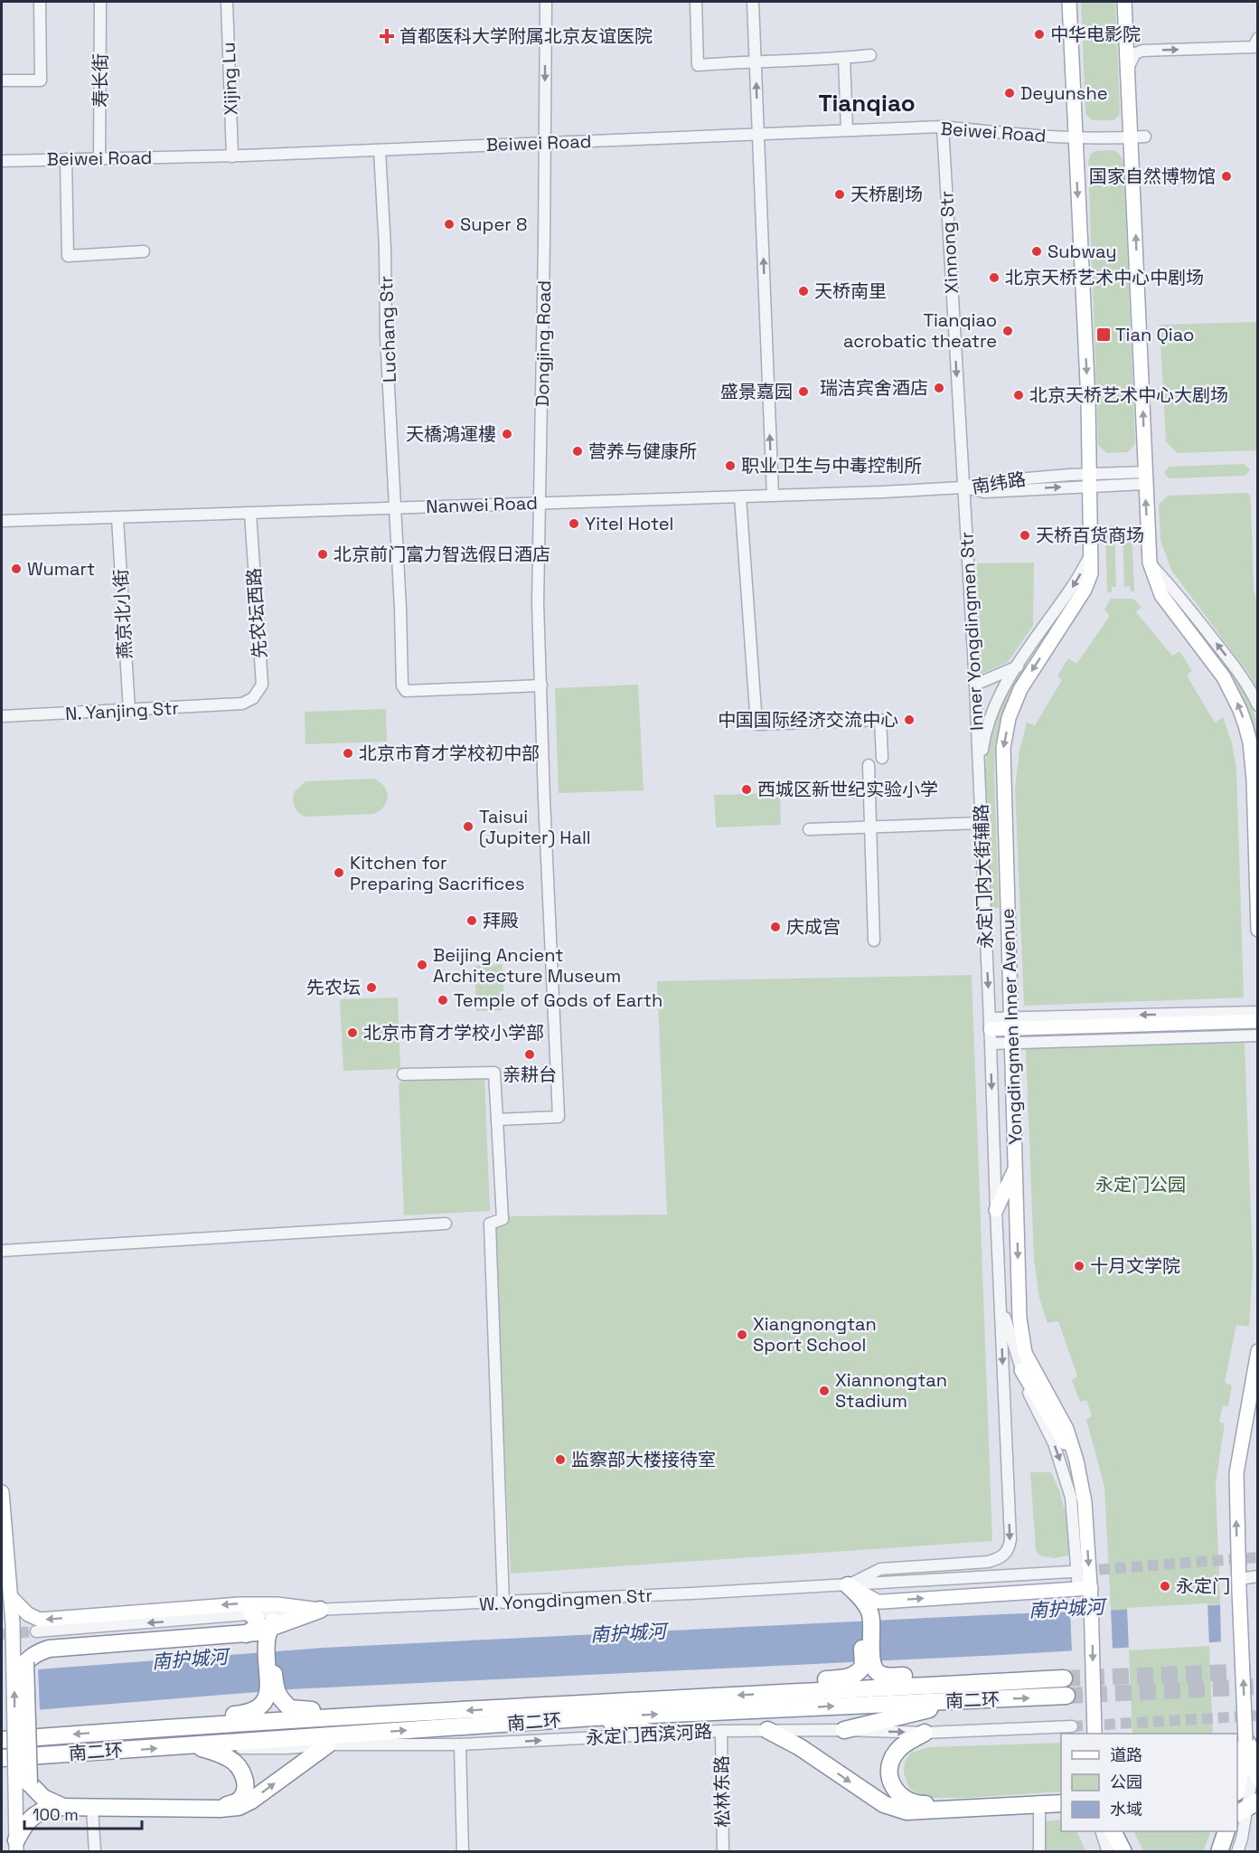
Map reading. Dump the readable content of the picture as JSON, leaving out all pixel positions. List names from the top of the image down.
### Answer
{
  "streets": {
    "highway": ["南二环"],
    "main road": ["Yongdingmen Inner Avenue"],
    "street": [
      "Xijing Lu",
      "寿长街",
      "Beiwei Road",
      "Xinnong Str",
      "Luchang Str",
      "Dongjing Road",
      "南纬路",
      "Nanwei Road",
      "先农坛西路",
      "燕京北小街",
      "Inner Yongdingmen Str",
      "N. Yanjing Str",
      "永定门内大街辅路",
      "W. Yongdingmen Str",
      "永定门西滨河路",
      "松林东路"
    ]
  },
  "crossings": [
    ["Xijing Lu", "Beiwei Road"],
    ["寿长街", "Beiwei Road"],
    ["Beiwei Road", "Xinnong Str"],
    ["Beiwei Road", "Luchang Str"],
    ["Beiwei Road", "Dongjing Road"],
    ["Beiwei Road", "Yongdingmen Inner Avenue"],
    ["Xinnong Str", "南纬路"],
    ["Xinnong Str", "Nanwei Road"],
    ["Xinnong Str", "Inner Yongdingmen Str"],
    ["Luchang Str", "Dongjing Road"],
    ["Luchang Str", "Nanwei Road"],
    ["Dongjing Road", "Nanwei Road"],
    ["南纬路", "Nanwei Road"],
    ["南纬路", "Inner Yongdingmen Str"],
    ["南纬路", "Yongdingmen Inner Avenue"],
    ["Nanwei Road", "先农坛西路"],
    ["Nanwei Road", "燕京北小街"],
    ["Nanwei Road", "Inner Yongdingmen Str"],
    ["先农坛西路", "N. Yanjing Str"],
    ["燕京北小街", "N. Yanjing Str"],
    ["Inner Yongdingmen Str", "永定门内大街辅路"],
    ["Yongdingmen Inner Avenue", "W. Yongdingmen Str"],
    ["南二环", "永定门西滨河路"],
    ["永定门西滨河路", "松林东路"]
  ],
  "one_way": ["Xinnong Str", "永定门内大街辅路"],
  "districts": ["Tianqiao"],
  "water": ["南护城河"],
  "parks": ["永定门公园"],
  "places": {
    "other": [
      "中华电影院",
      "Deyunshe",
      "国家自然博物馆",
      "天桥剧场",
      "Super 8",
      "Subway",
      "北京天桥艺术中心中剧场",
      "天桥南里",
      "Tianqiao acrobatic theatre",
      "瑞洁宾舍酒店",
      "盛景嘉园",
      "北京天桥艺术中心大剧场",
      "天橋鴻運樓",
      "营养与健康所",
      "职业卫生与中毒控制所",
      "Yitel Hotel",
      "天桥百货商场",
      "北京前门富力智选假日酒店",
      "Wumart",
      "中国国际经济交流中心",
      "北京市育才学校初中部",
      "西城区新世纪实验小学",
      "Taisui (Jupiter) Hall",
      "Kitchen for Preparing Sacrifices",
      "拜殿",
      "庆成宫",
      "Beijing Ancient Architecture Museum",
      "先农坛",
      "Temple of Gods of Earth",
      "北京市育才学校小学部",
      "亲耕台",
      "十月文学院",
      "Xiangnongtan Sport School",
      "Xiannongtan Stadium",
      "监察部大楼接待室",
      "永定门"
    ],
    "health": ["首都医科大学附属北京友谊医院"],
    "transit": ["Tian Qiao"]
  },
  "legend": ["道路", "公园", "水域"],
  "scale_bar": "100 m"
}
